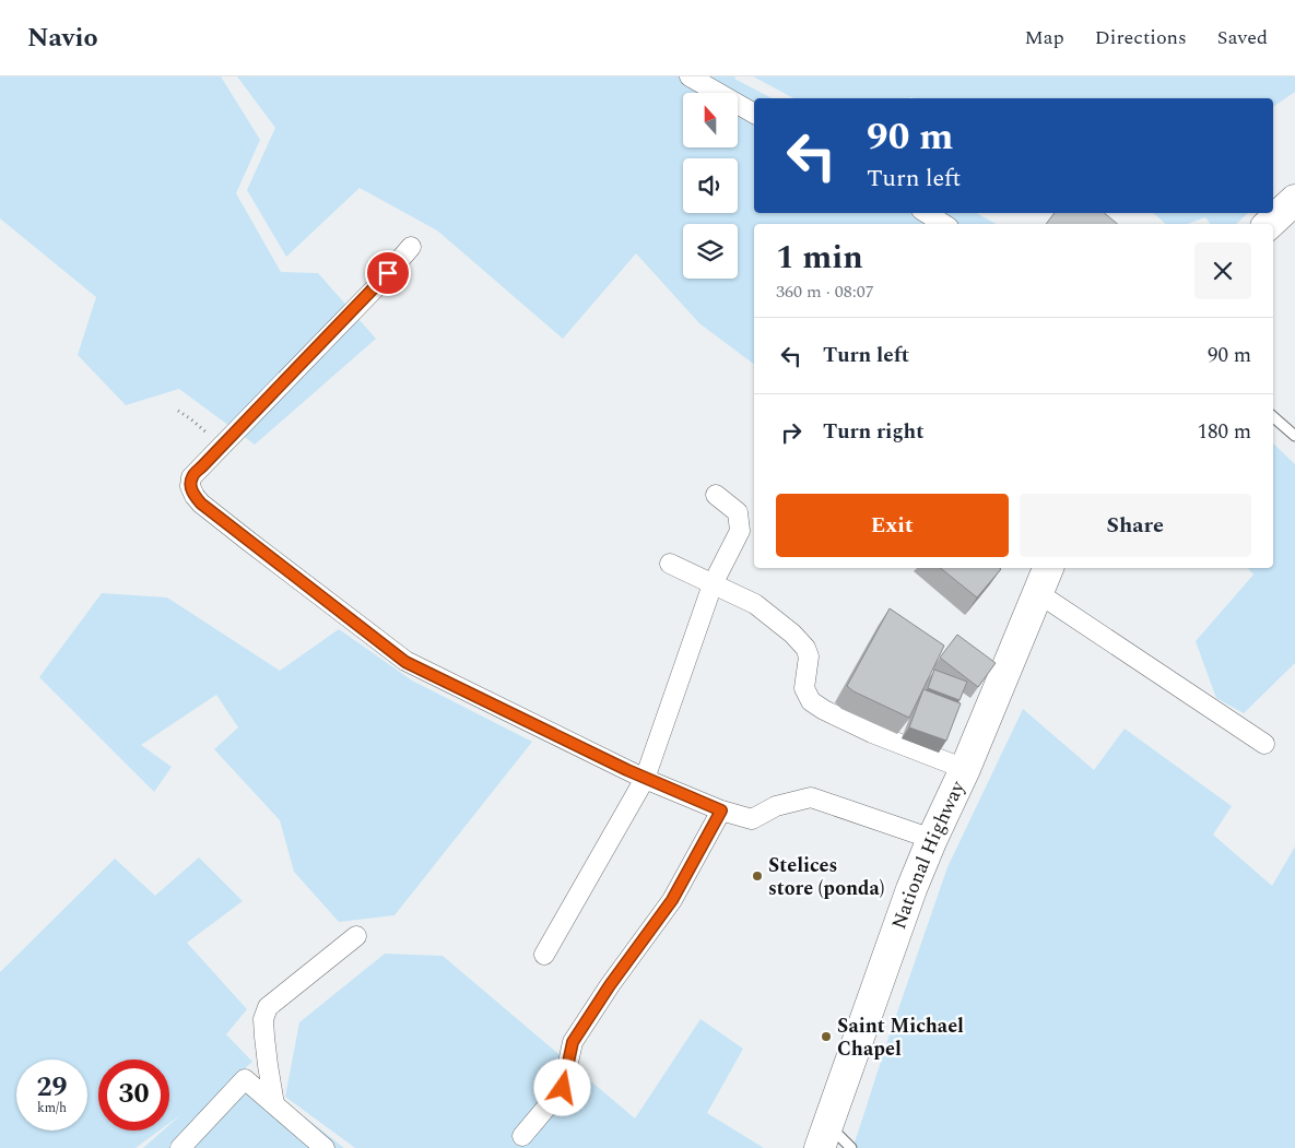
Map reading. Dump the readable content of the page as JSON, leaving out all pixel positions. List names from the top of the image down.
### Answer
{
  "streets": {
    "main road": ["National Highway"]
  },
  "places": ["Stelices store (ponda)", "Saint Michael Chapel"],
  "north": "top",
  "page": {
    "header": "Navio",
    "nav": ["Map", "Directions", "Saved"],
    "turn": ["90 m", "Turn left"],
    "heading": ["1 min", "360 m · 08:07"],
    "list": [
      {
        "name": "Turn left",
        "value": "90 m"
      },
      {
        "name": "Turn right",
        "value": "180 m"
      }
    ],
    "buttons": ["Exit", "Share"],
    "speed": "29 km/h",
    "limit": "30"
  }
}
